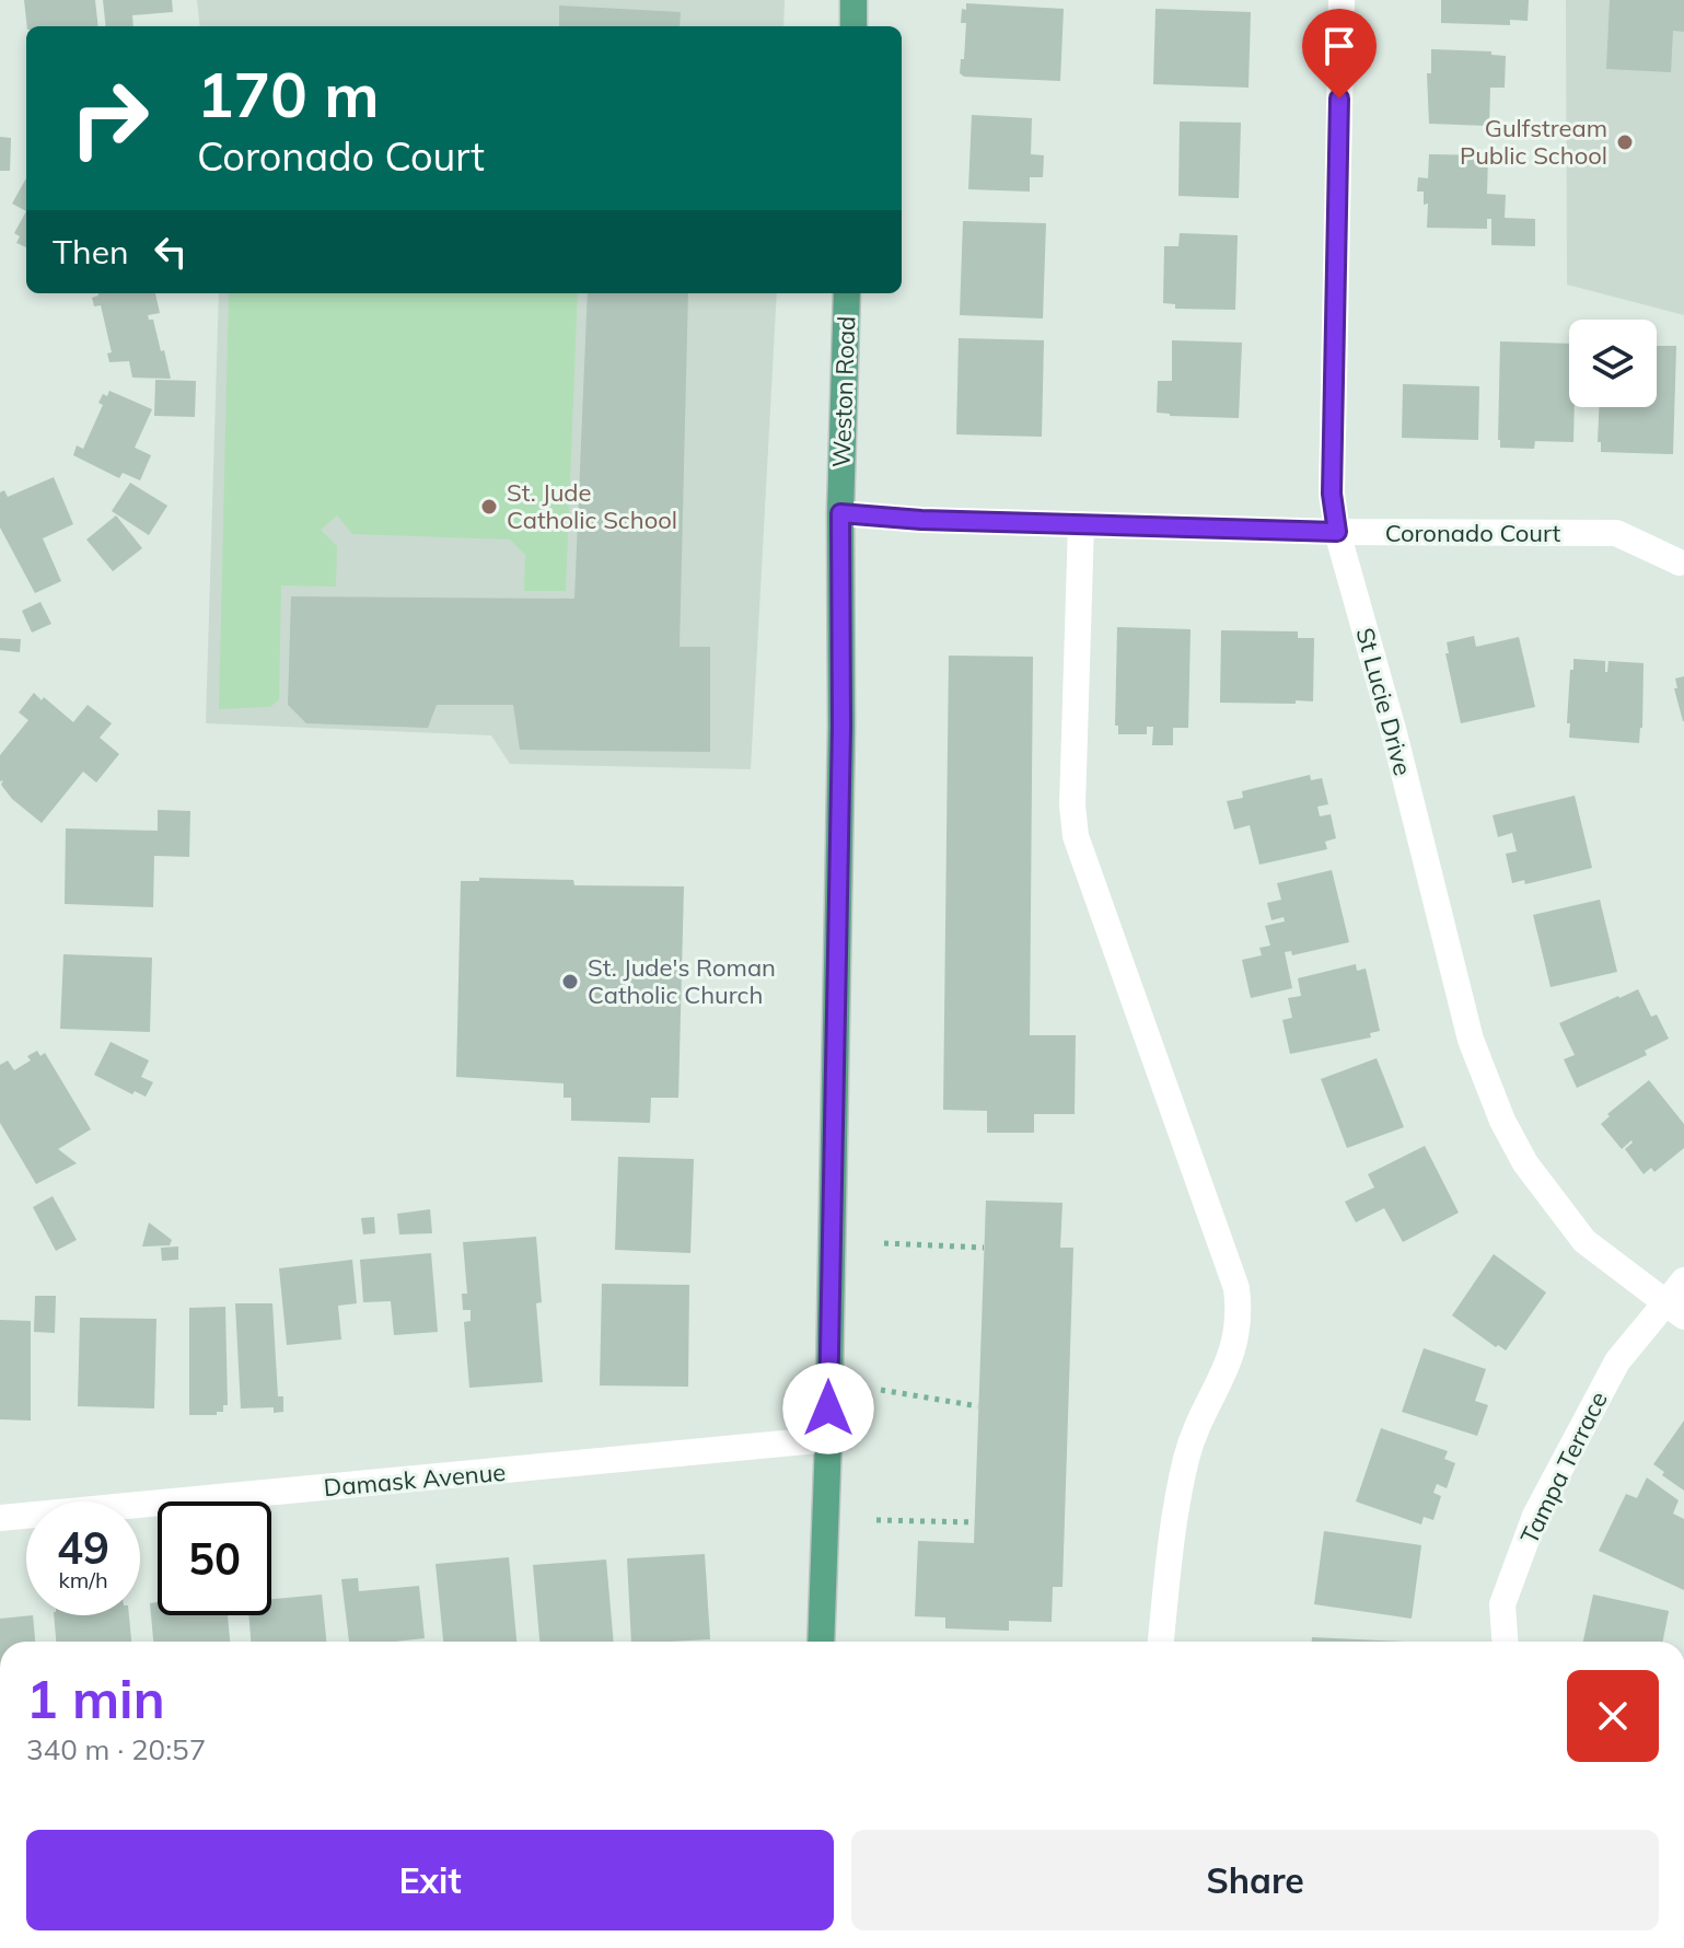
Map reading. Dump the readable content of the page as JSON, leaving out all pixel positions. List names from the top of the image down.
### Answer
{
  "streets": {
    "main road": ["Weston Road"],
    "street": [
      "Coronado Court",
      "St Lucie Drive",
      "Tampa Terrace",
      "Damask Avenue"
    ]
  },
  "crossings": [
    ["Weston Road", "Coronado Court"],
    ["Weston Road", "Damask Avenue"],
    ["Coronado Court", "St Lucie Drive"],
    ["St Lucie Drive", "Tampa Terrace"]
  ],
  "places": ["Gulfstream Public School", "St. Jude Catholic School", "St. Jude's Roman Catholic Church"],
  "page": {
    "turn": ["170 m", "Coronado Court"],
    "then": "Then",
    "speed": "49 km/h",
    "limit": "50",
    "heading": ["1 min", "340 m · 20:57"],
    "buttons": ["Exit", "Share"]
  }
}
